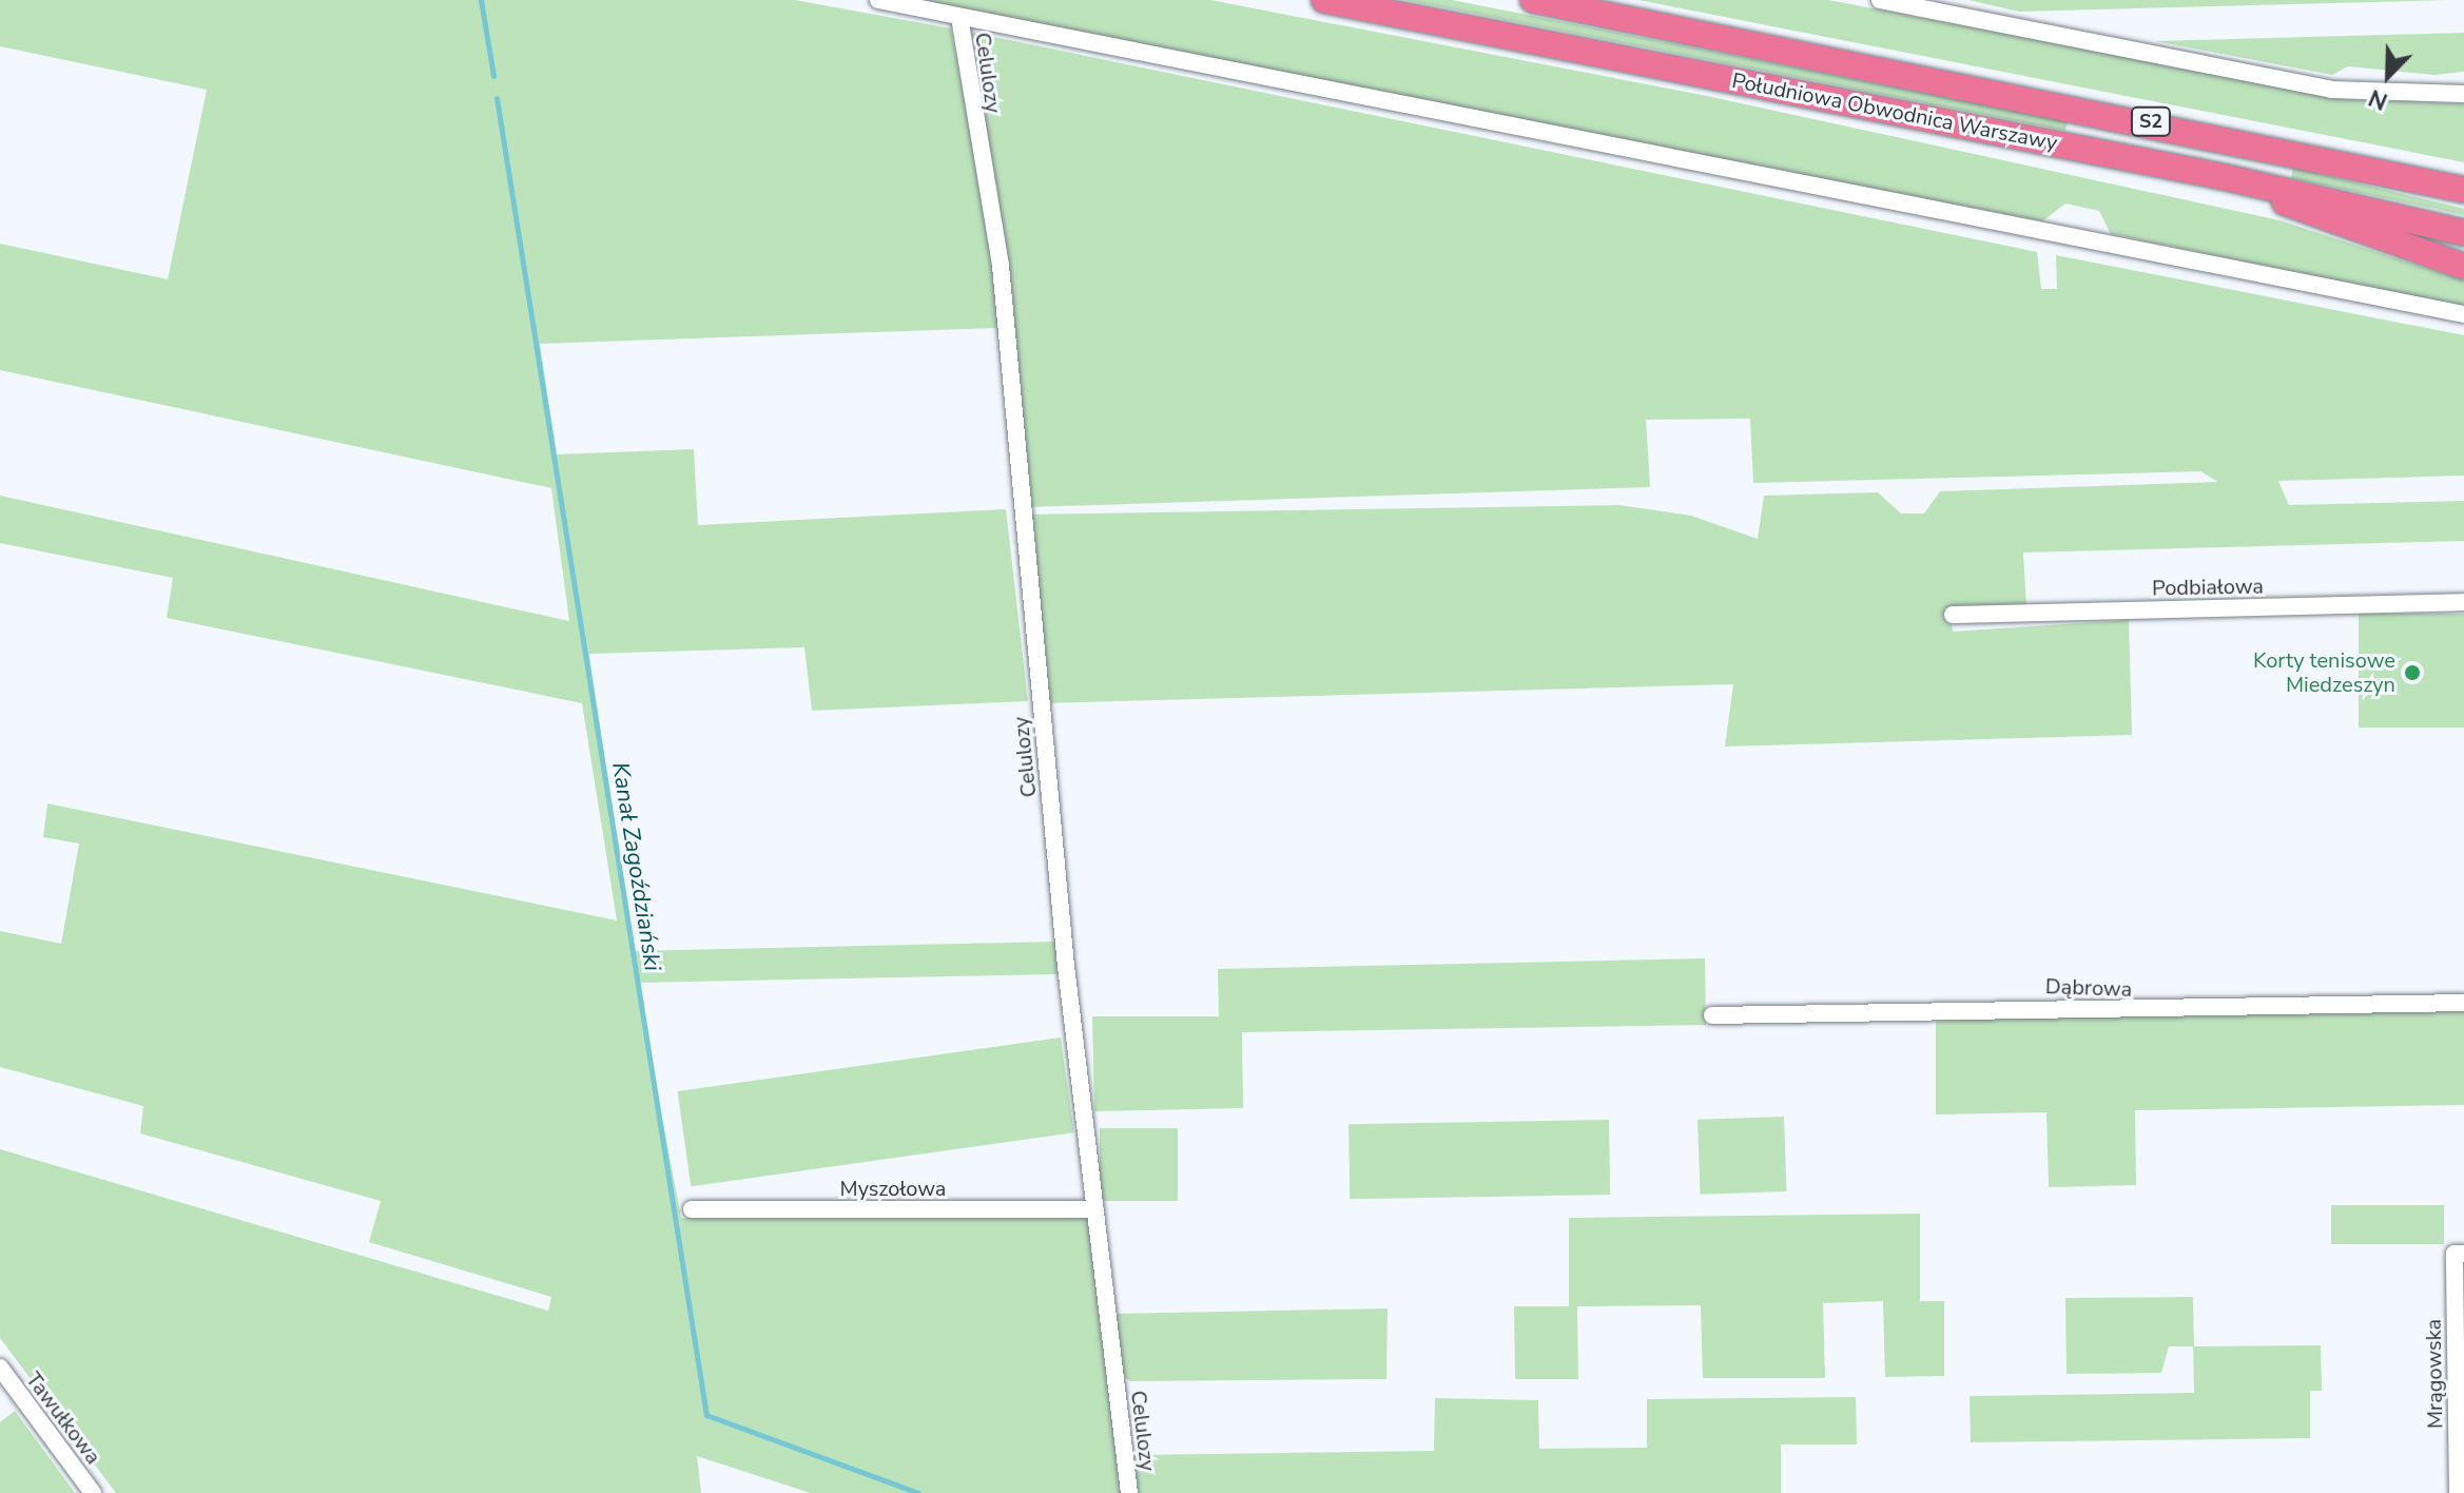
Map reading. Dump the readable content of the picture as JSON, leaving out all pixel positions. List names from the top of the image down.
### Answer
{
  "streets": {
    "highway": ["Południowa Obwodnica Warszawy", "S2"],
    "street": [
      "Celulozy",
      "Podbiałowa",
      "Dąbrowa",
      "Myszołowa",
      "Mrągowska",
      "Tawułkowa"
    ]
  },
  "crossings": [
    ["Celulozy", "Myszołowa"]
  ],
  "water": ["Kanał Zagoździański"],
  "places": ["Korty tenisowe Miedzeszyn"],
  "north": "bottom left"
}
